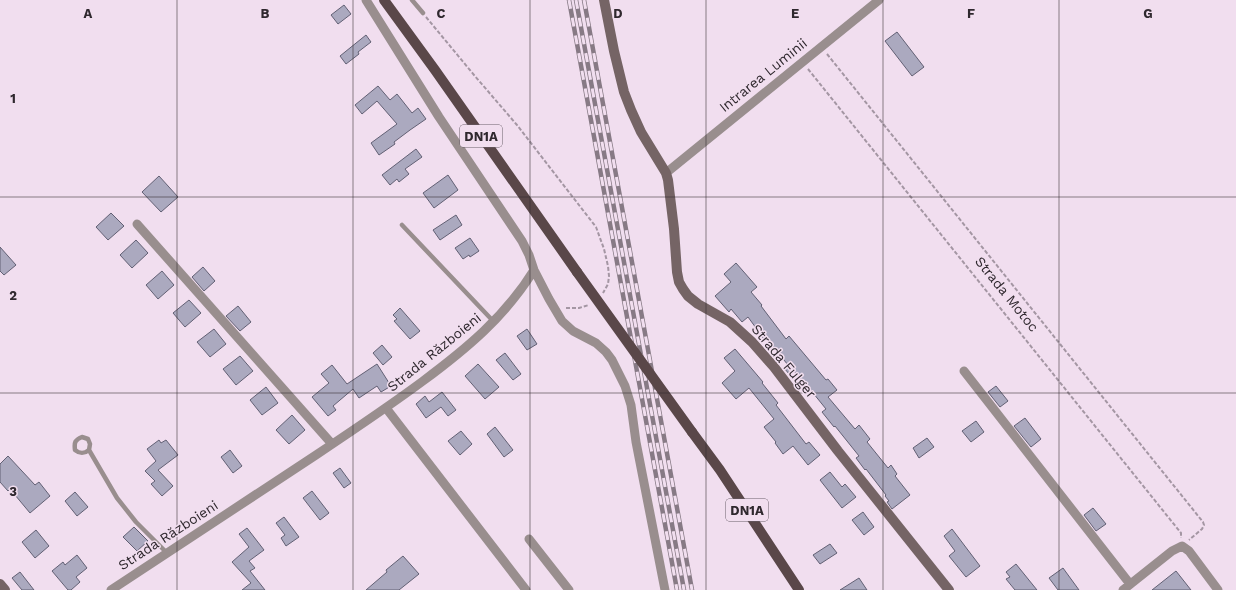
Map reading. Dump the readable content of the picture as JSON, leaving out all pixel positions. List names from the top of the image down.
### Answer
{
  "streets": {
    "main road": ["DN1A"],
    "street": ["Intrarea Luminii", "Strada Războieni", "Strada Fulger"],
    "path": ["Strada Motoc"]
  },
  "crossings": [
    ["Intrarea Luminii", "Strada Motoc"],
    ["Intrarea Luminii", "Strada Fulger"]
  ],
  "grid": {
    "columns": [
      "A",
      "B",
      "C",
      "D",
      "E",
      "F",
      "G"
    ],
    "rows": ["1", "2", "3"]
  }
}
